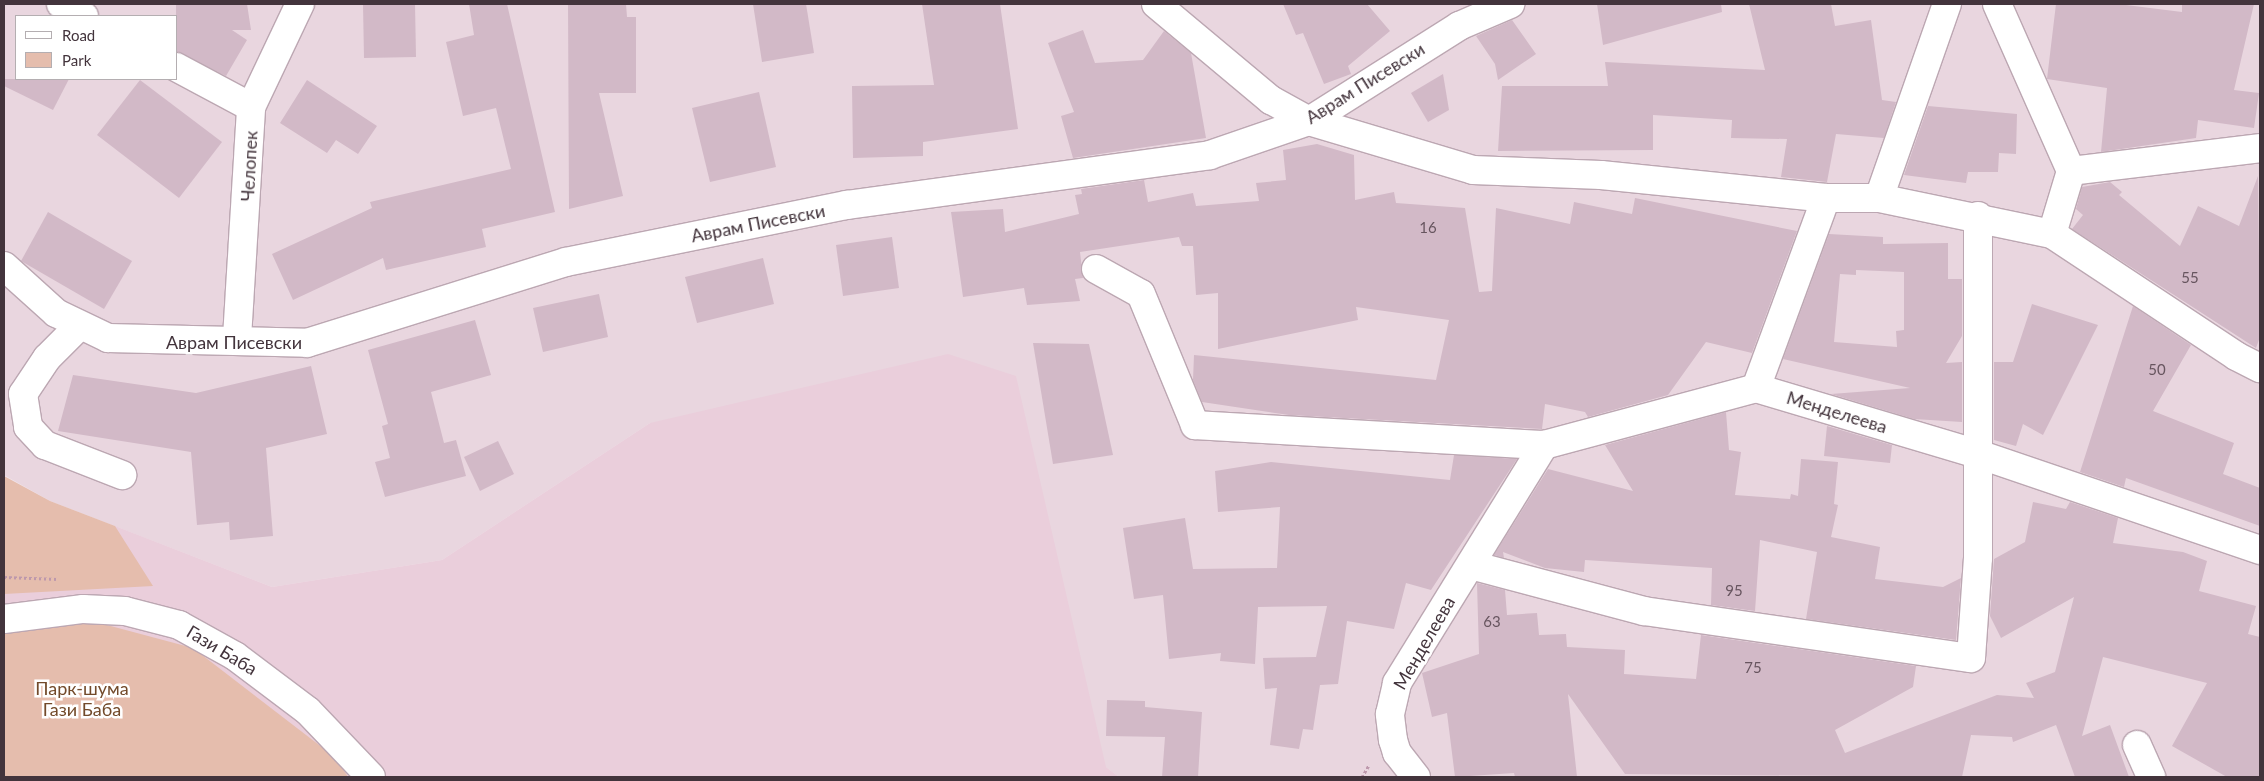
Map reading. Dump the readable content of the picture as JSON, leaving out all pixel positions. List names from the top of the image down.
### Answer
{
  "streets": {
    "street": [
      "Аврам Писевски",
      "Челопек",
      "Менделеева",
      "Гази Баба"
    ]
  },
  "crossings": [
    ["Аврам Писевски", "Челопек"]
  ],
  "parks": ["Парк-шума Гази Баба"],
  "house_numbers": [
    "16",
    "55",
    "50",
    "95",
    "63",
    "75"
  ],
  "legend": ["Road", "Park"]
}
